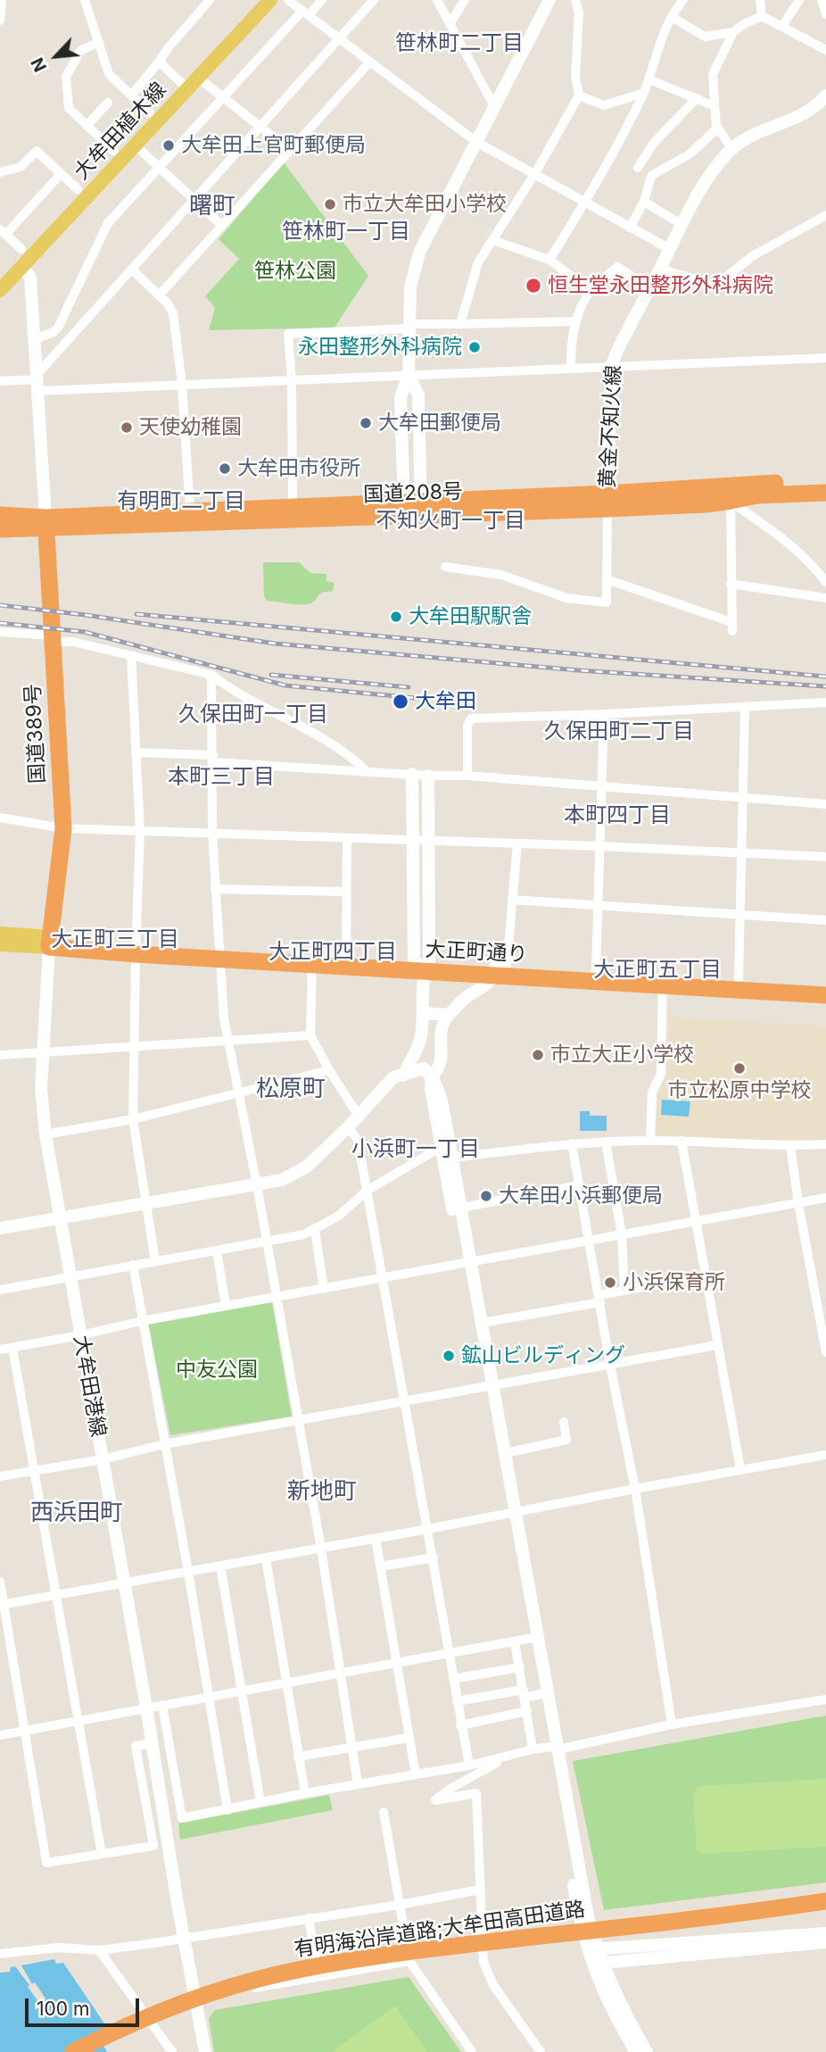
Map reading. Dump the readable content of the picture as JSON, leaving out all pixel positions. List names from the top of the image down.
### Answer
{
  "streets": {
    "highway": [
      "国道208号",
      "国道389号",
      "大正町通り",
      "有明海沿岸道路;大牟田高田道路"
    ],
    "main road": ["大牟田植木線"],
    "street": ["黄金不知火線", "大牟田港線"]
  },
  "crossings": [
    ["黄金不知火線", "国道208号"],
    ["国道208号", "国道389号"],
    ["国道389号", "大正町通り"],
    ["国道389号", "大牟田港線"],
    ["大正町通り", "大牟田港線"]
  ],
  "districts": [
    "笹林町二丁目",
    "曙町",
    "笹林町一丁目",
    "有明町二丁目",
    "不知火町一丁目",
    "久保田町一丁目",
    "久保田町二丁目",
    "本町三丁目",
    "本町四丁目",
    "大正町三丁目",
    "大正町四丁目",
    "大正町五丁目",
    "松原町",
    "小浜町一丁目",
    "新地町",
    "西浜田町"
  ],
  "parks": ["笹林公園", "中友公園"],
  "places": [
    "大牟田上官町郵便局",
    "市立大牟田小学校",
    "恒生堂永田整形外科病院",
    "永田整形外科病院",
    "大牟田郵便局",
    "天使幼稚園",
    "大牟田市役所",
    "大牟田駅駅舎",
    "大牟田",
    "市立大正小学校",
    "市立松原中学校",
    "大牟田小浜郵便局",
    "小浜保育所",
    "鉱山ビルディング"
  ],
  "scale_bar": "100 m",
  "north": "bottom left"
}
